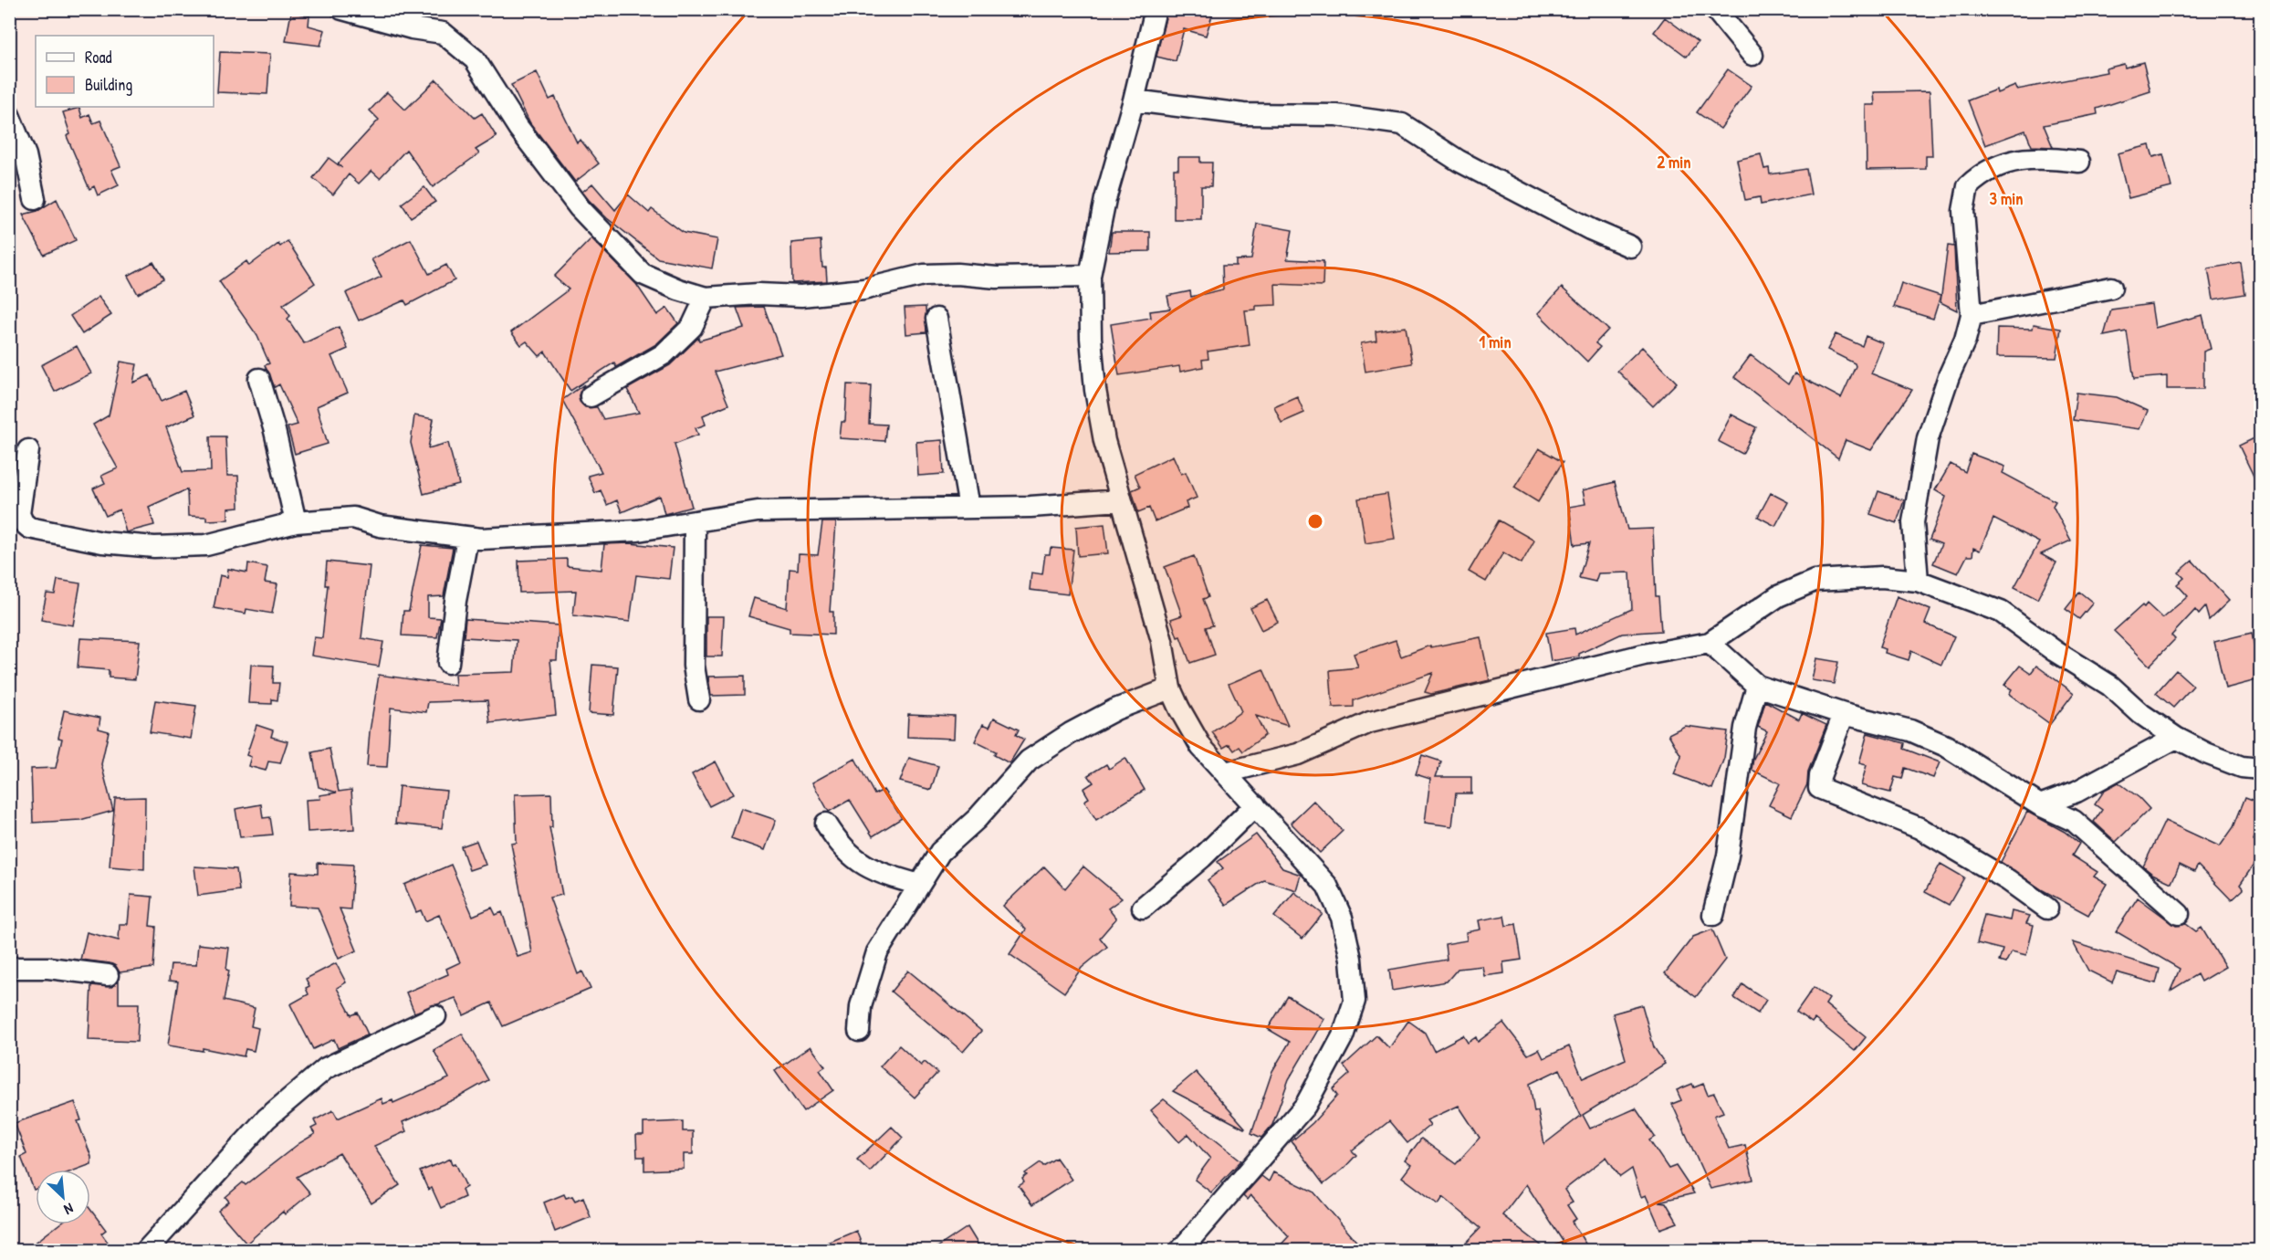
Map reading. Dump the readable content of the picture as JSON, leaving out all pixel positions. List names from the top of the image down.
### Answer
{
  "legend": ["Road", "Building"],
  "north": "bottom right",
  "rings": ["2 min", "3 min", "1 min"]
}
